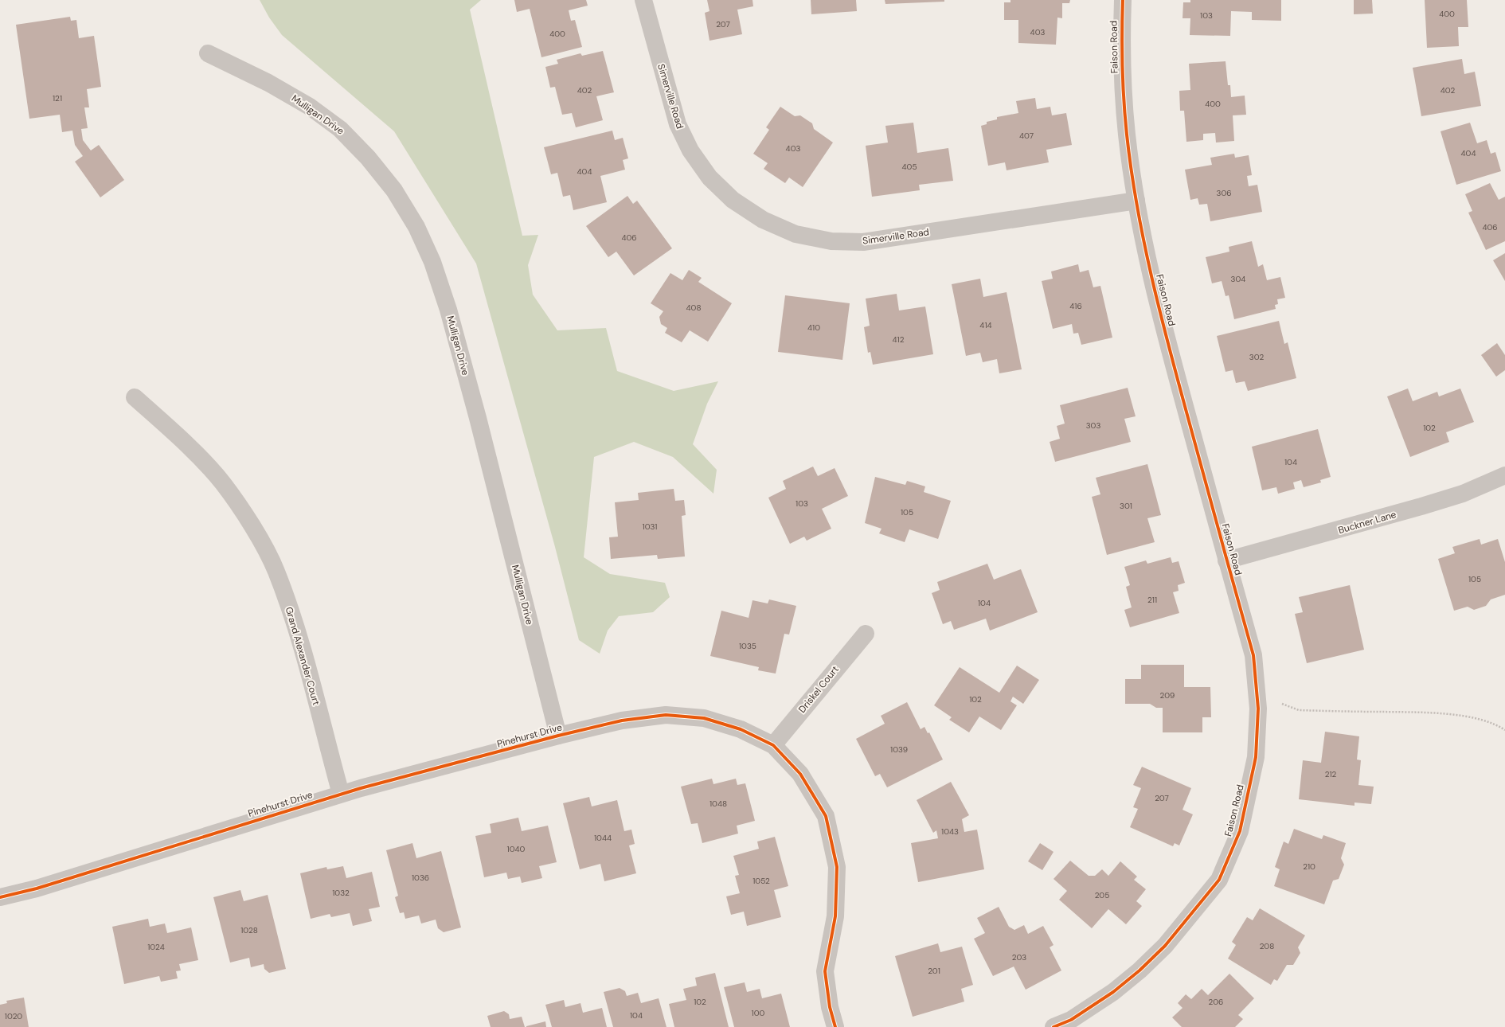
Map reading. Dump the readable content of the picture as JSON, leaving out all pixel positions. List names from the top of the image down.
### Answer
{
  "streets": {
    "street": [
      "Faison Road",
      "Simerville Road",
      "Mulligan Drive",
      "Buckner Lane",
      "Grand Alexander Court",
      "Driskel Court",
      "Pinehurst Drive"
    ]
  },
  "crossings": [
    ["Faison Road", "Simerville Road"],
    ["Faison Road", "Buckner Lane"],
    ["Mulligan Drive", "Pinehurst Drive"],
    ["Grand Alexander Court", "Pinehurst Drive"],
    ["Driskel Court", "Pinehurst Drive"]
  ],
  "house_numbers": [
    "400",
    "103",
    "207",
    "403",
    "400",
    "402",
    "402",
    "121",
    "400",
    "407",
    "403",
    "404",
    "405",
    "404",
    "306",
    "406",
    "406",
    "304",
    "416",
    "408",
    "414",
    "410",
    "412",
    "302",
    "303",
    "102",
    "104",
    "103",
    "301",
    "105",
    "1031",
    "105",
    "211",
    "104",
    "1035",
    "209",
    "102",
    "1039",
    "212",
    "207",
    "1048",
    "1043",
    "1044",
    "1040",
    "210",
    "1036",
    "1052",
    "1032",
    "205",
    "1028",
    "208",
    "1024",
    "203",
    "201",
    "102",
    "206",
    "100",
    "104",
    "1020"
  ]
}
